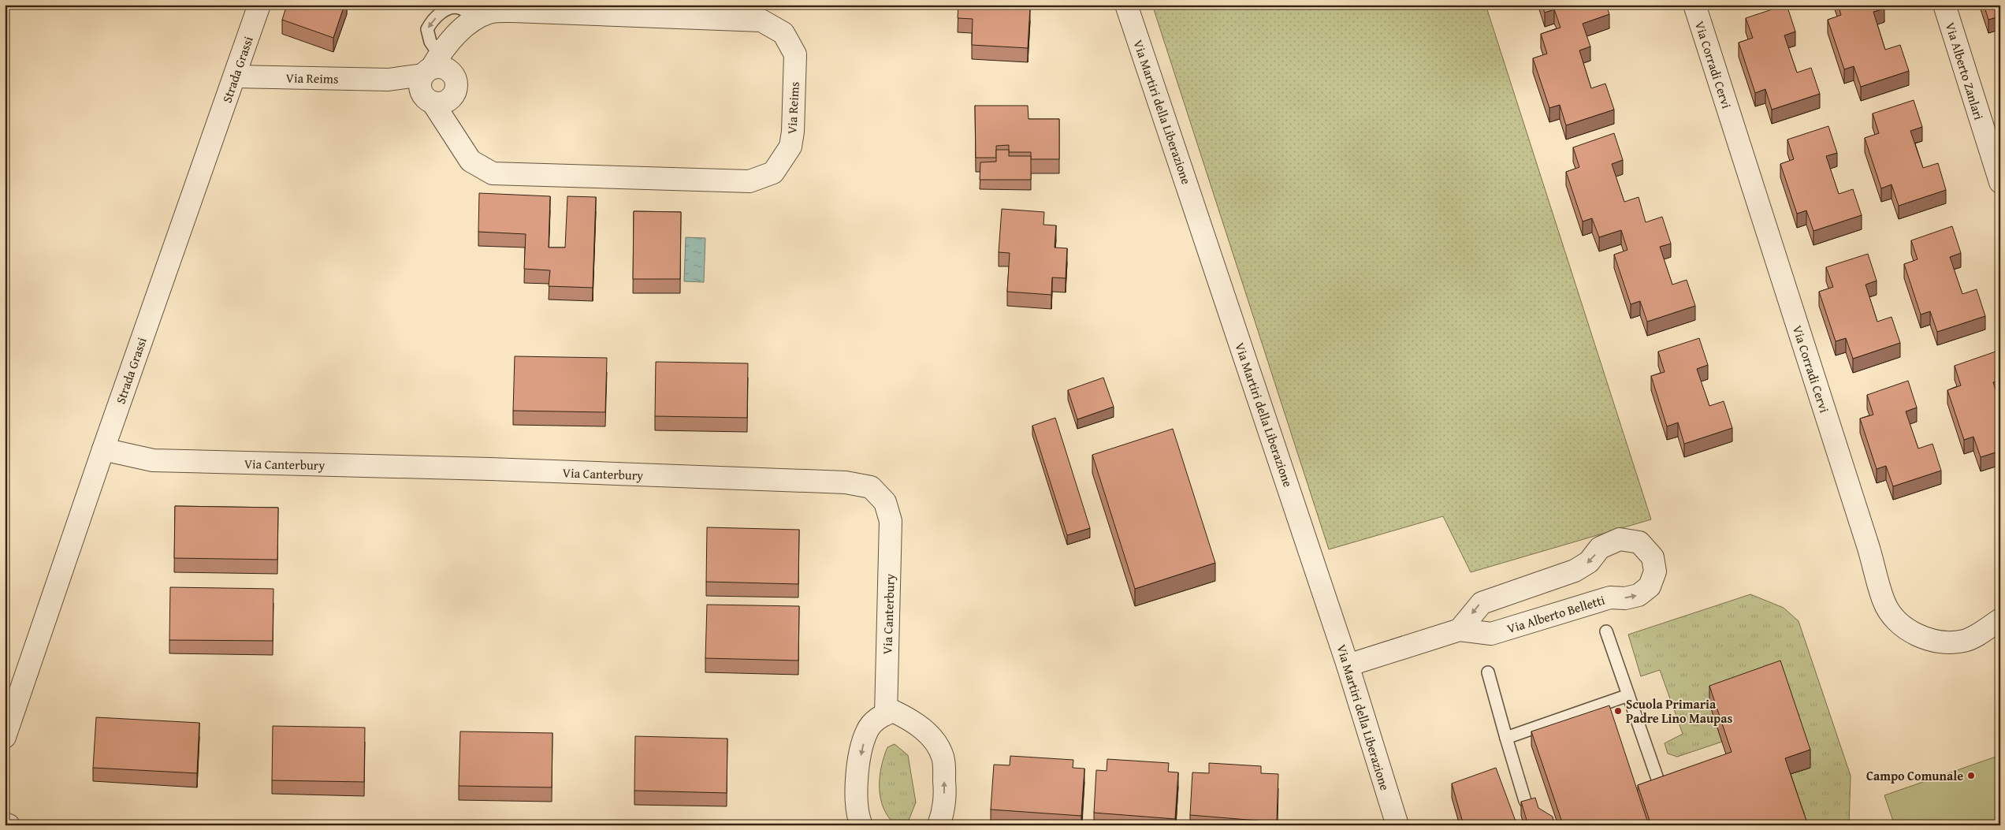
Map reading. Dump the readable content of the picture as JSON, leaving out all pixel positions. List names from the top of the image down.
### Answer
{
  "streets": {
    "street": [
      "Via Corradi Cervi",
      "Strada Grassi",
      "Via Alberto Zanlari",
      "Via Reims",
      "Via Martiri della Liberazione",
      "Via Canterbury",
      "Via Alberto Belletti"
    ]
  },
  "crossings": [
    ["Strada Grassi", "Via Reims"],
    ["Strada Grassi", "Via Canterbury"],
    ["Via Martiri della Liberazione", "Via Alberto Belletti"]
  ],
  "places": ["Scuola Primaria Padre Lino Maupas", "Campo Comunale"]
}
